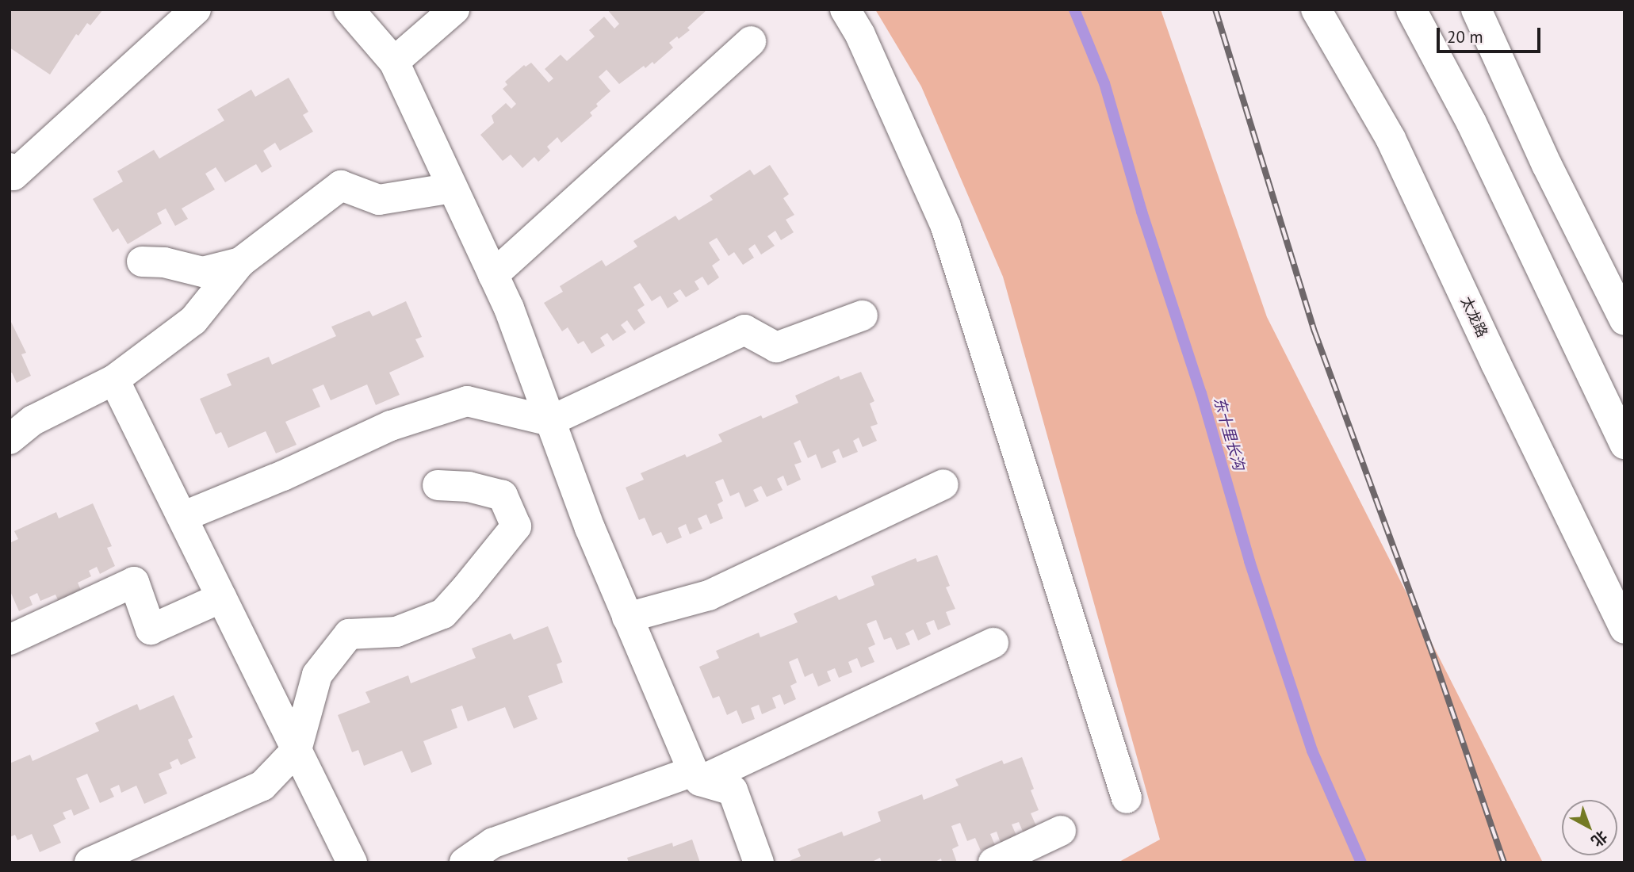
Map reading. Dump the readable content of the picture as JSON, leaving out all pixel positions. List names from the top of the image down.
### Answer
{
  "streets": {
    "street": ["太龙路"]
  },
  "water": ["东十里长沟"],
  "scale_bar": "20 m",
  "north": "bottom right"
}
